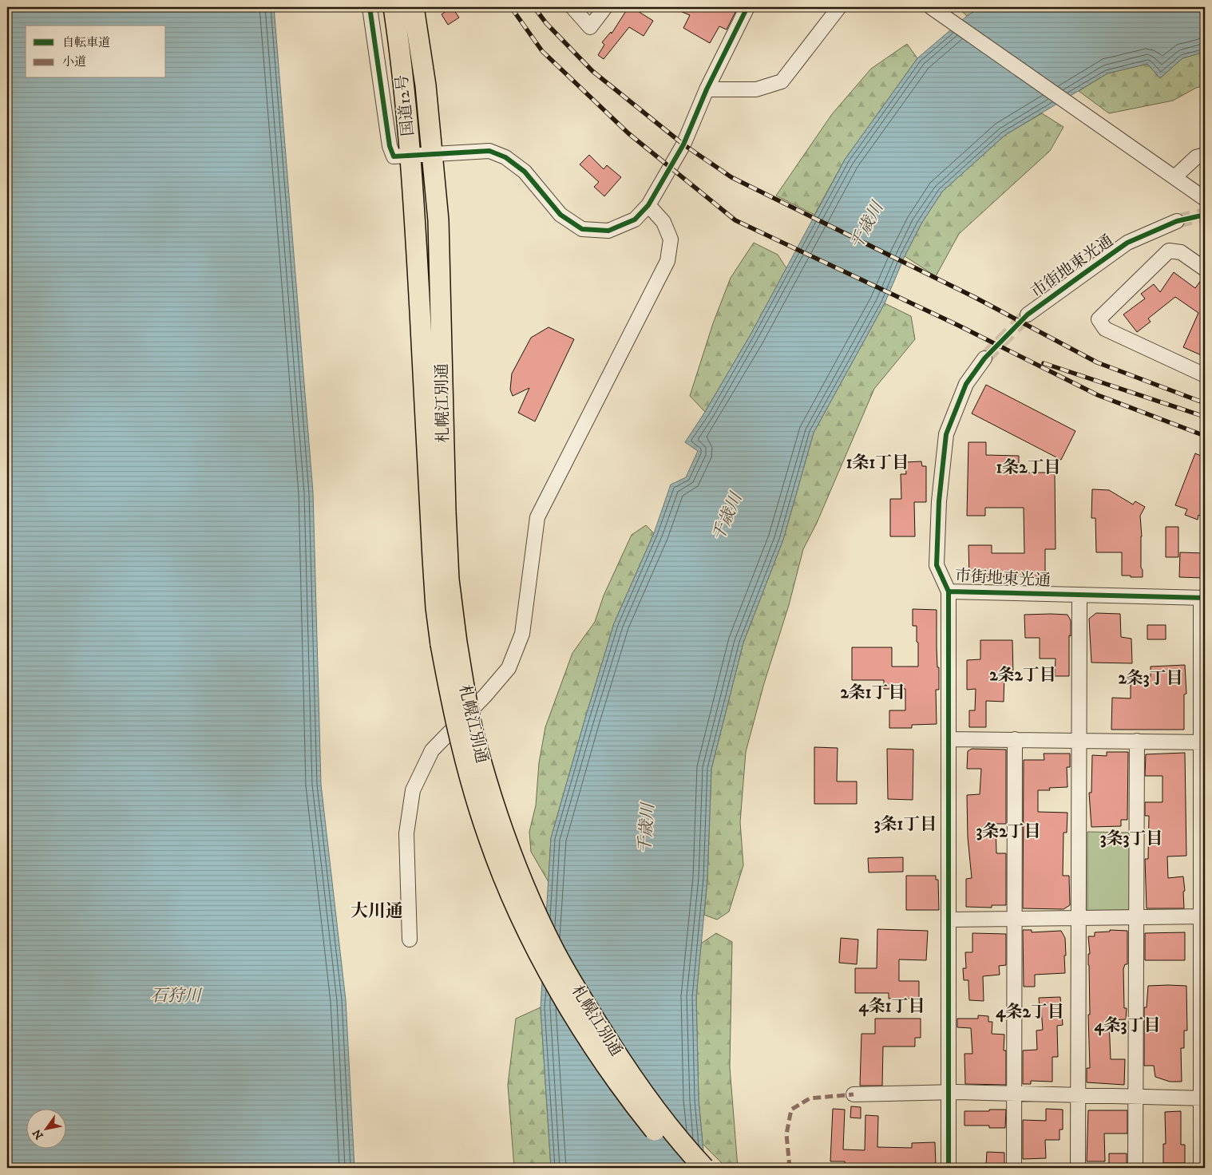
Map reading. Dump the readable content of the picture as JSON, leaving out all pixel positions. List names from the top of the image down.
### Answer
{
  "streets": {
    "highway": ["国道12号", "札幌江別通"],
    "street": ["市街地東光通"]
  },
  "crossings": [
    ["国道12号", "札幌江別通"]
  ],
  "districts": [
    "1条1丁目",
    "1条2丁目",
    "2条2丁目",
    "2条3丁目",
    "2条1丁目",
    "3条1丁目",
    "3条2丁目",
    "3条3丁目",
    "大川通",
    "4条1丁目",
    "4条2丁目",
    "4条3丁目"
  ],
  "water": ["千歳川", "石狩川"],
  "legend": ["自転車道", "小道"],
  "north": "bottom left"
}
